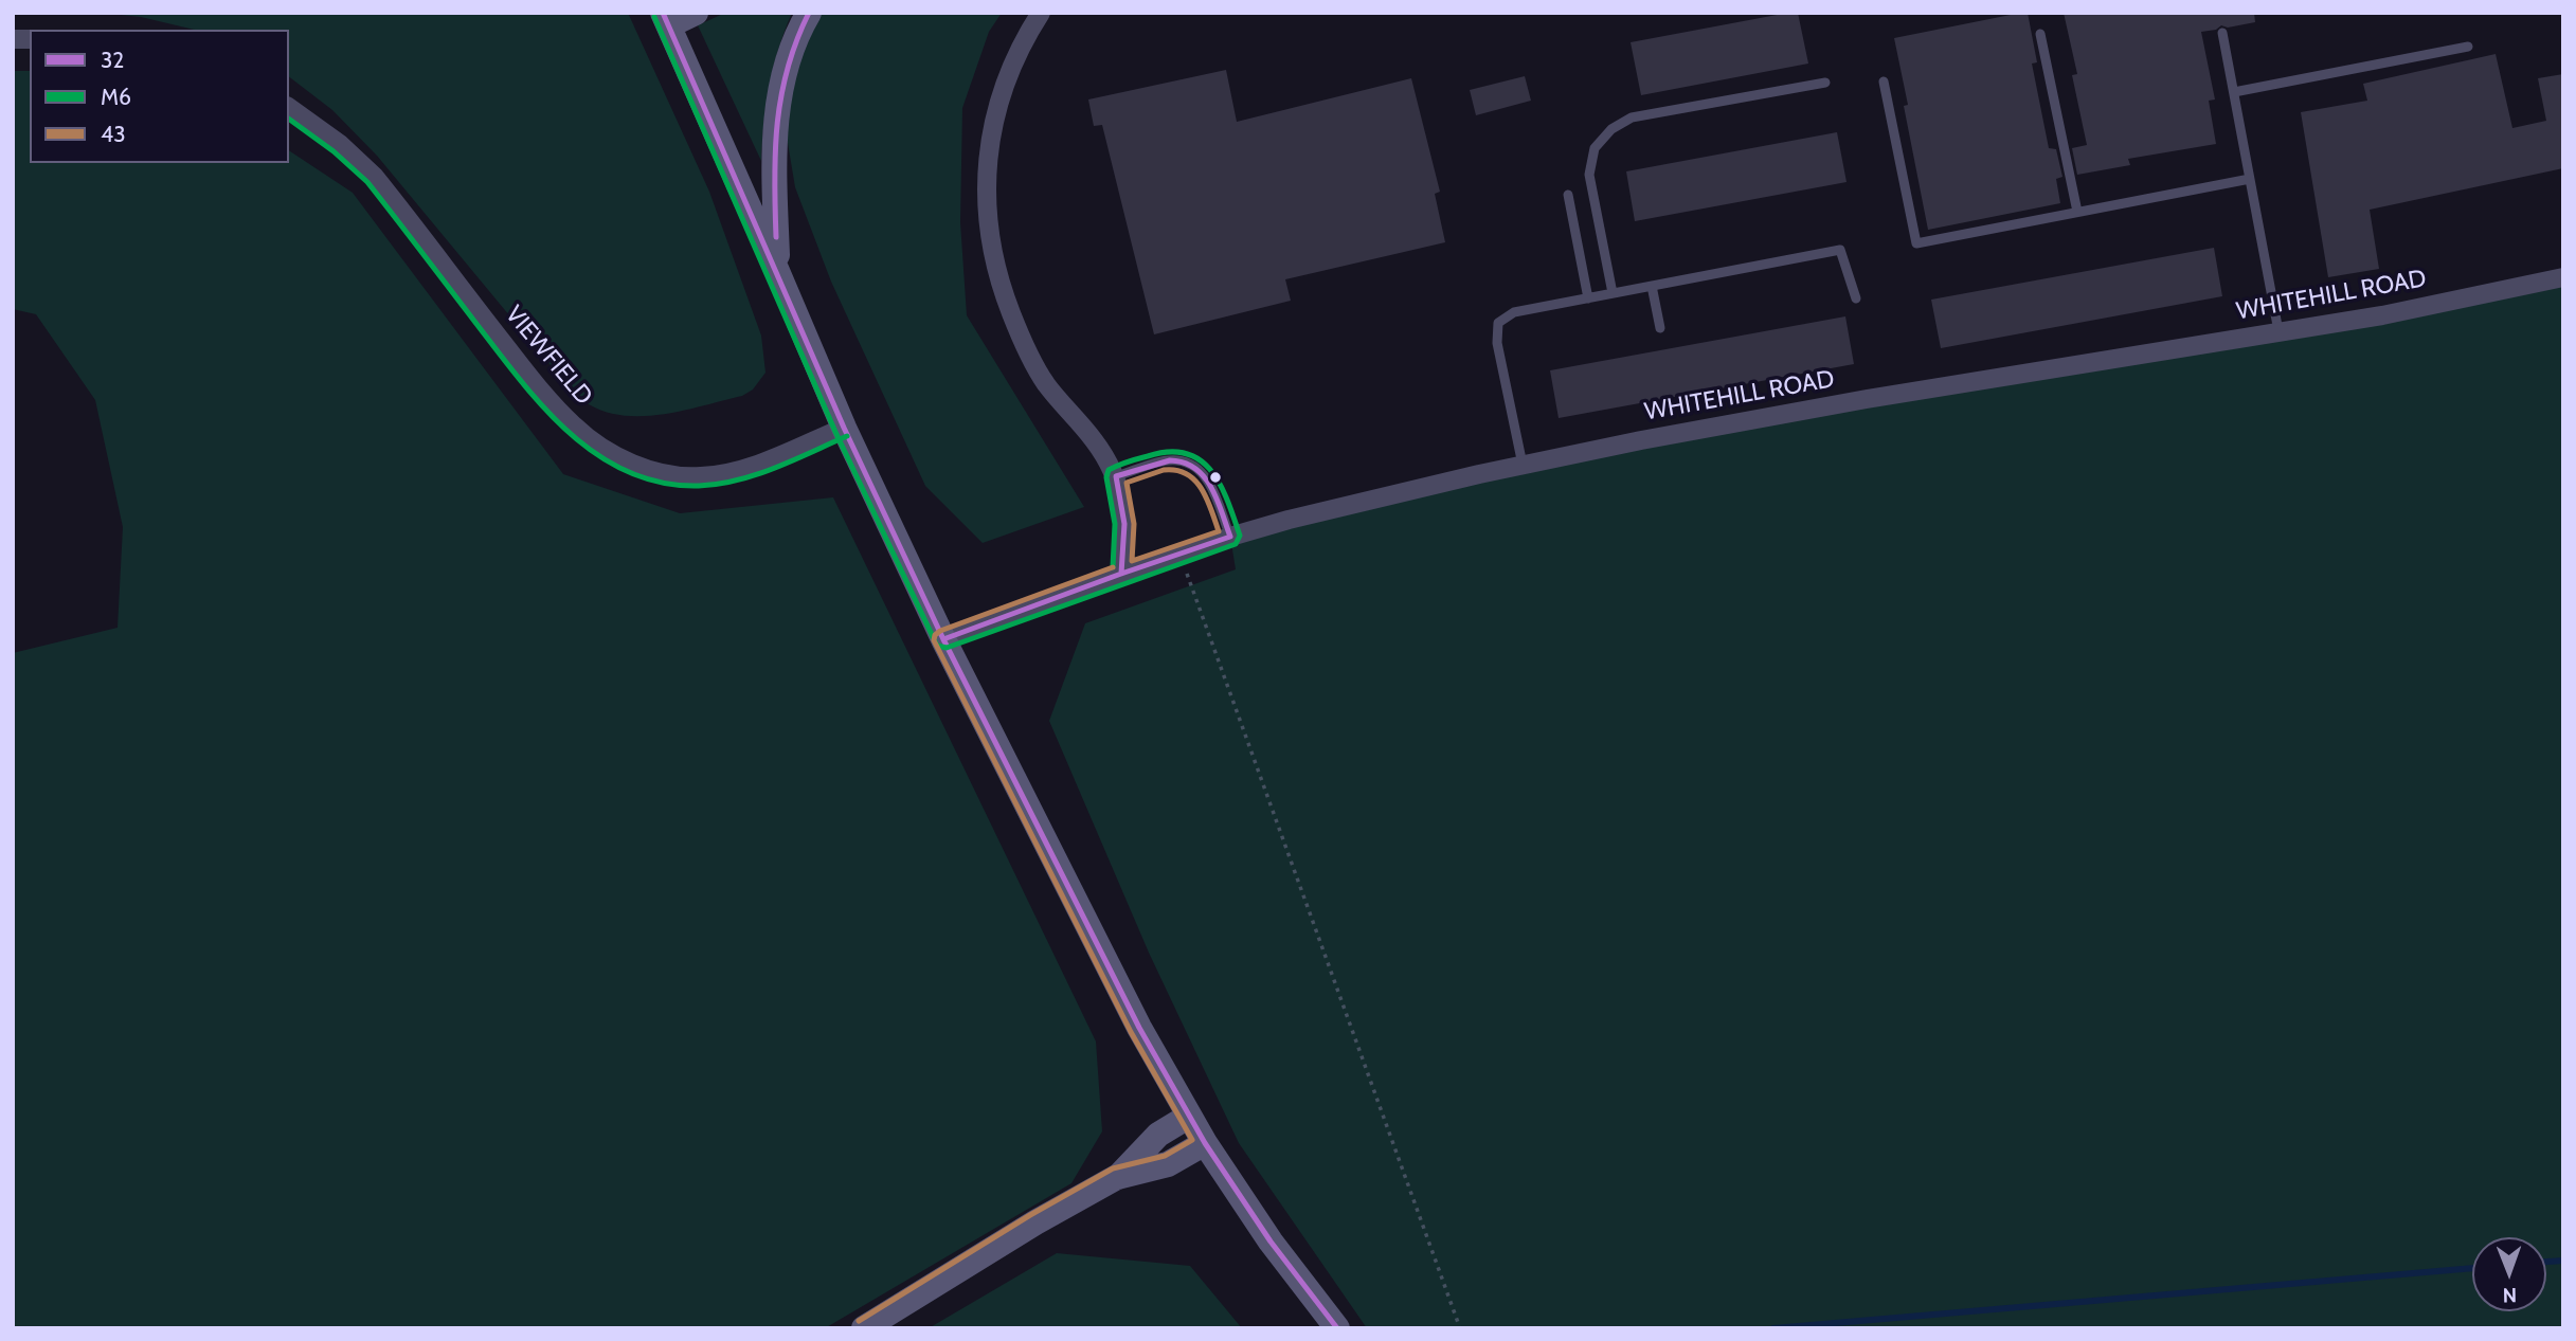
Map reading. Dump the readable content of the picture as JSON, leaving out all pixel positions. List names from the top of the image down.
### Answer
{
  "streets": {
    "street": ["WHITEHILL ROAD", "VIEWFIELD"]
  },
  "lines": ["transit line 32", "transit line M6", "transit line 43"],
  "legend": ["32", "M6", "43"],
  "north": "bottom"
}
